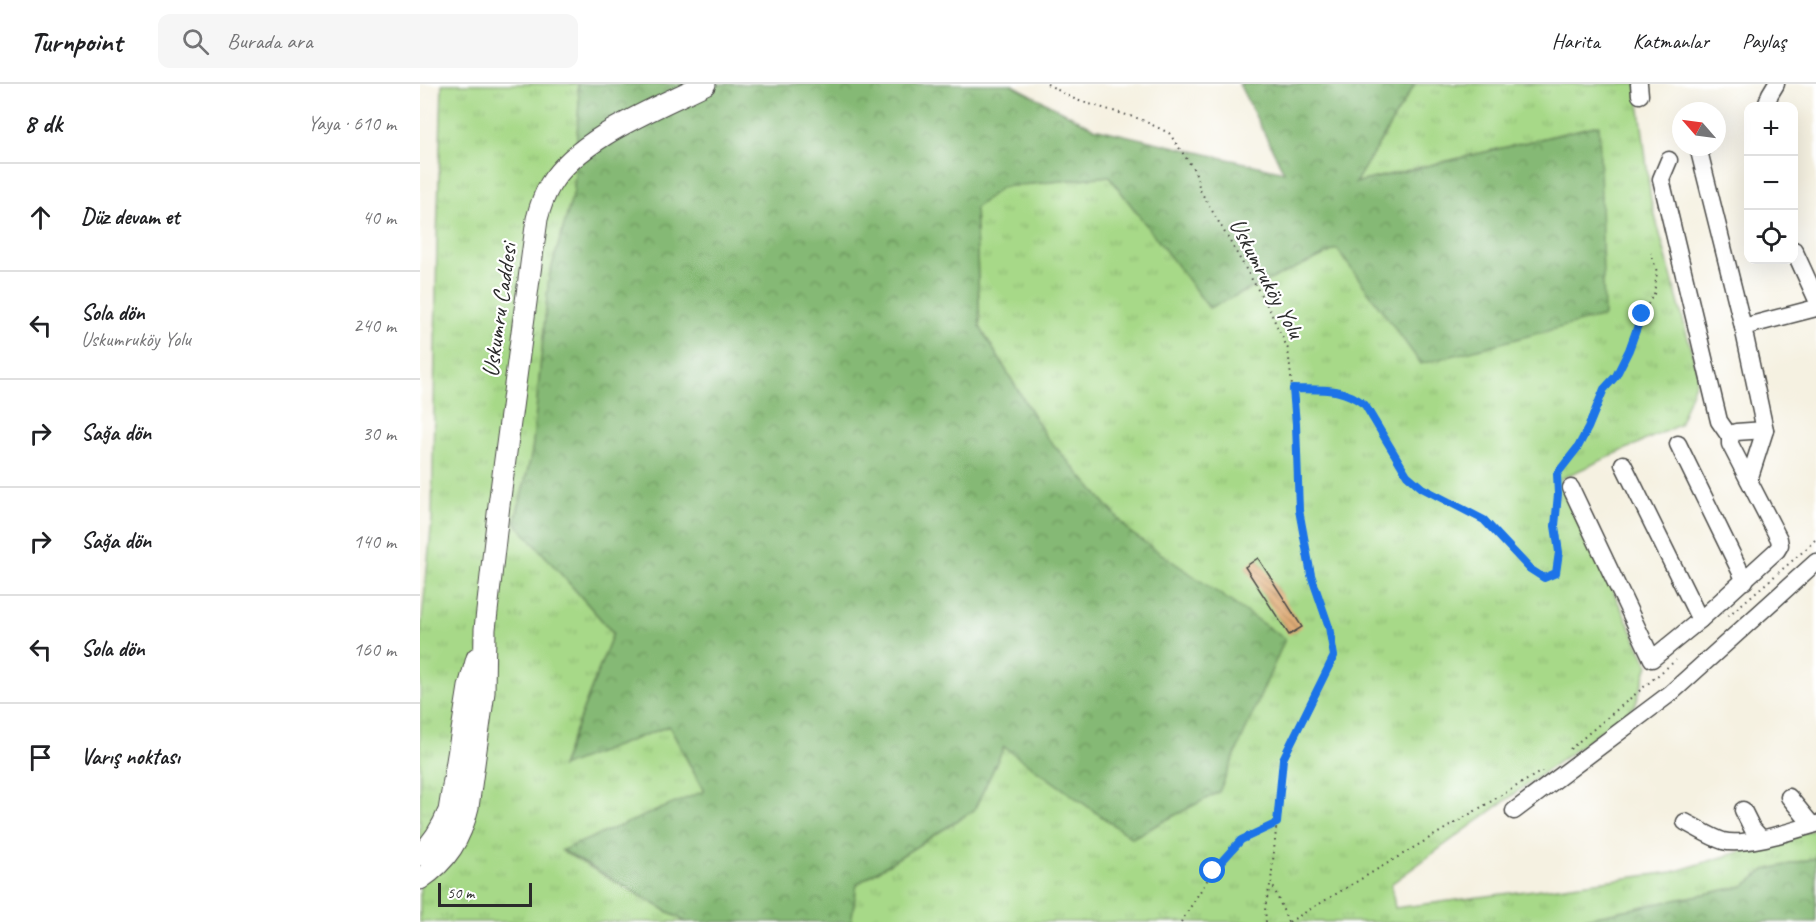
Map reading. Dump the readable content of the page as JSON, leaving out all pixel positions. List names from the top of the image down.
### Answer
{
  "streets": {
    "main road": ["Uskumru Caddesi"],
    "path": ["Uskumruköy Yolu"]
  },
  "scale_bar": "50 m",
  "north": "top left",
  "page": {
    "header": "Turnpoint",
    "search": "Burada ara",
    "nav": ["Harita", "Katmanlar", "Paylaş"],
    "heading": ["8 dk", "Yaya · 610 m"],
    "map_buttons": ["+", "−"],
    "list": [
      ["Düz devam et", "40 m"],
      ["Sola dön", "Uskumruköy Yolu", "240 m"],
      ["Sağa dön", "30 m"],
      ["Sağa dön", "140 m"],
      ["Sola dön", "160 m"],
      "Varış noktası"
    ],
    "scale": "50 m"
  }
}
